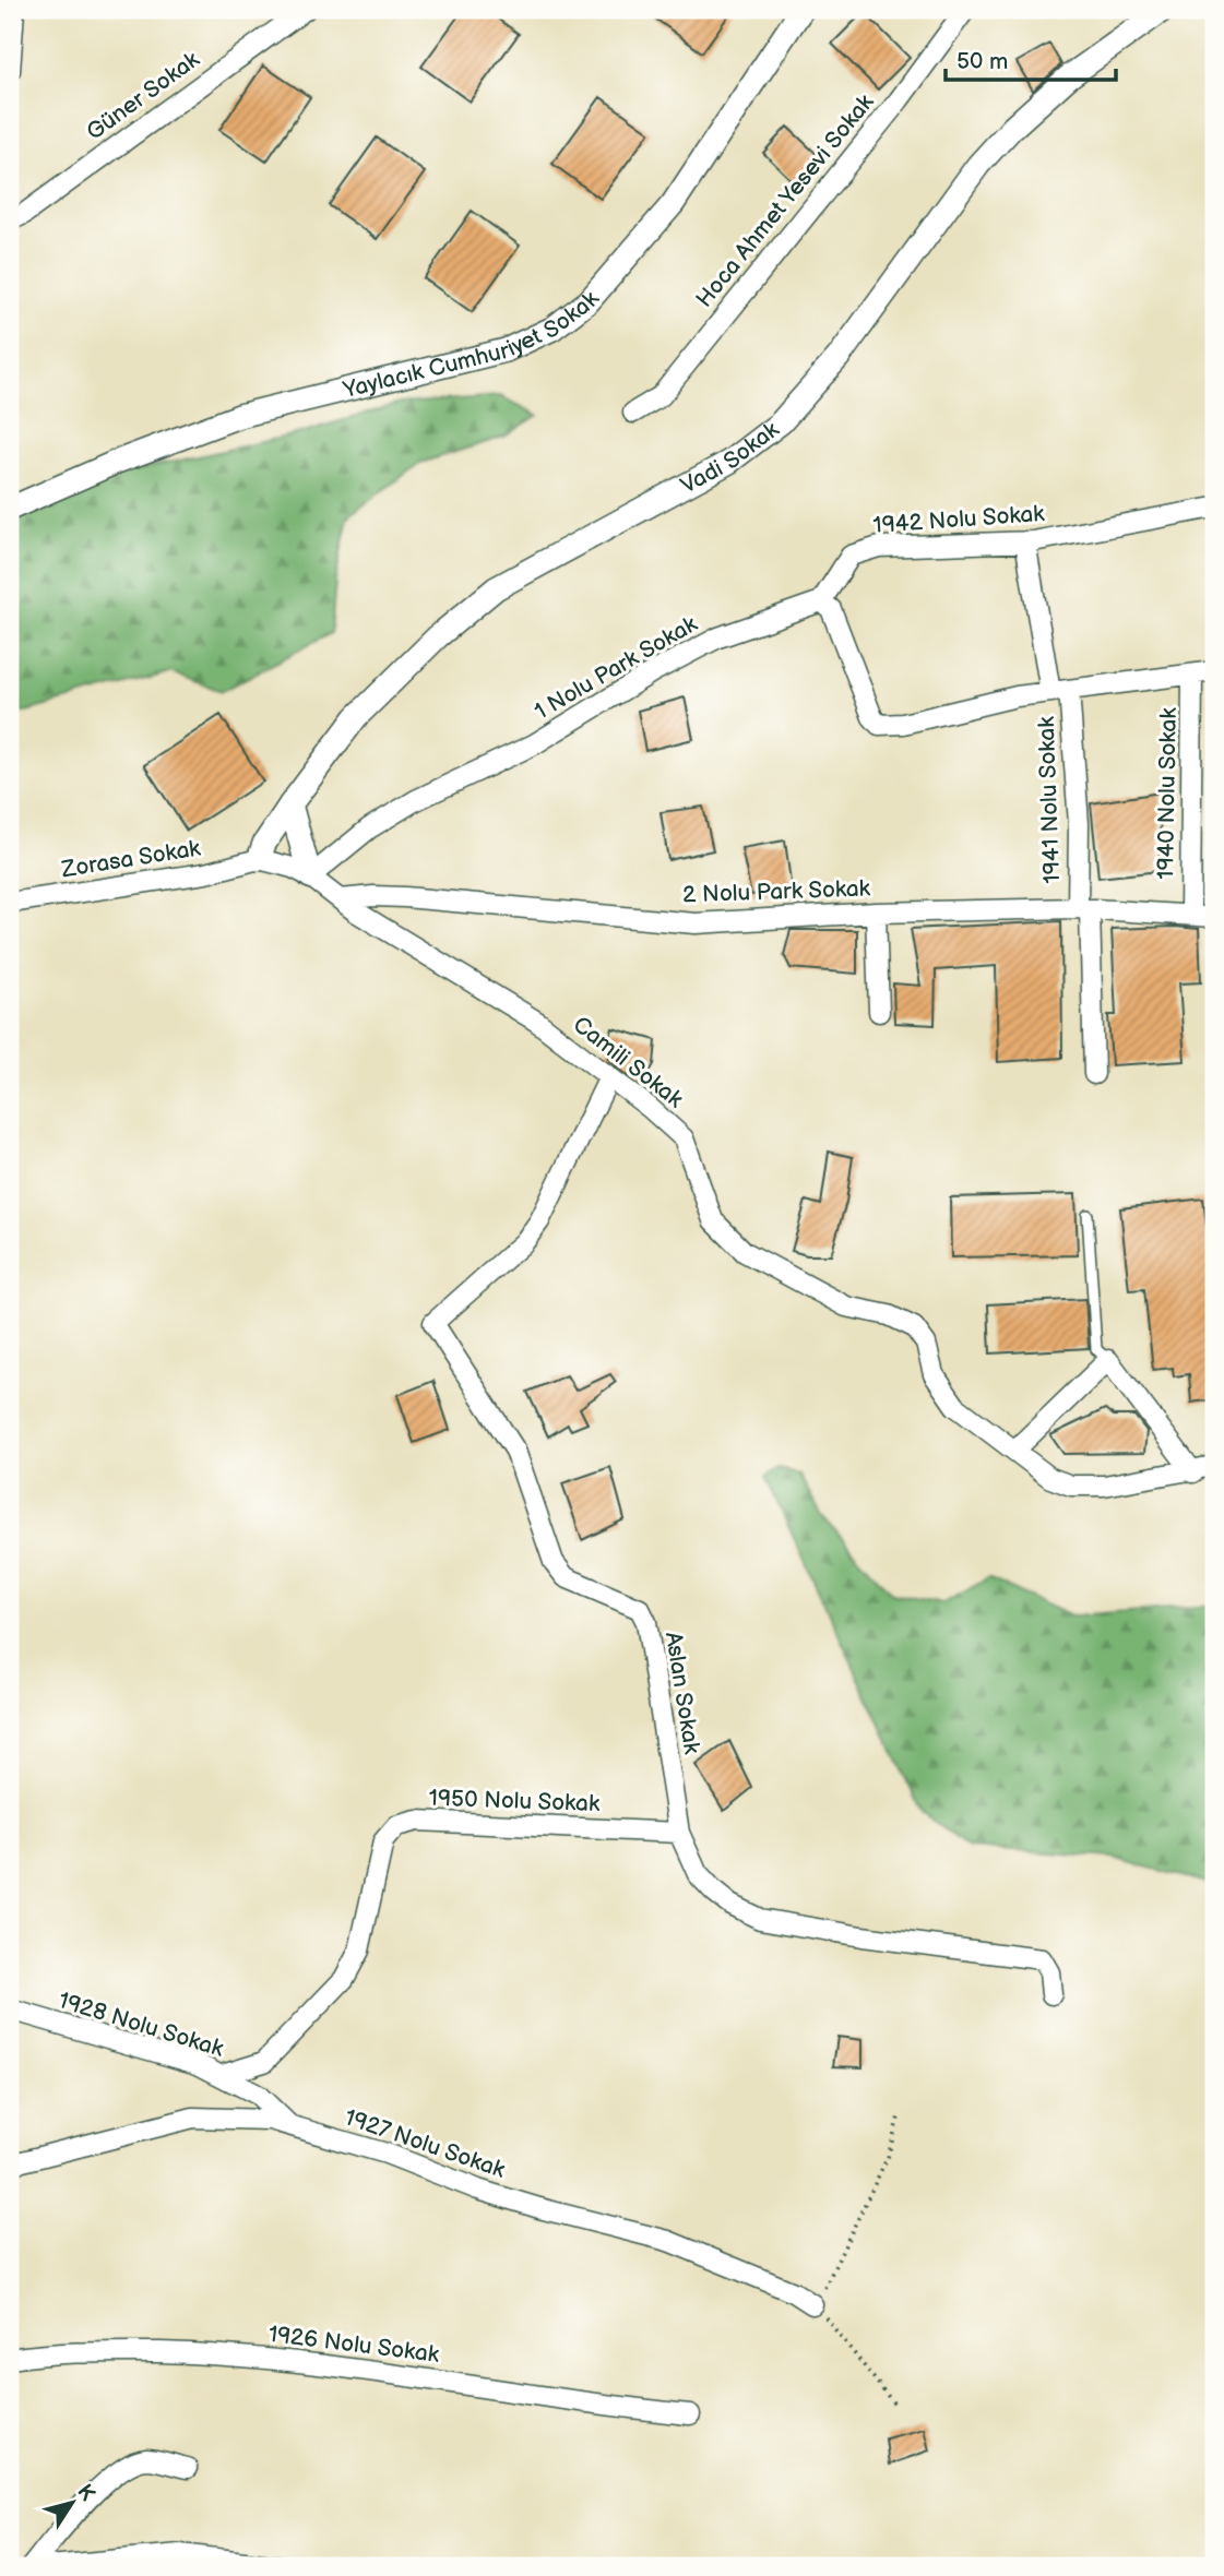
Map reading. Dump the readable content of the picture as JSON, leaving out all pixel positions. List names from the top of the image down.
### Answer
{
  "streets": {
    "street": [
      "Güner Sokak",
      "Hoca Ahmet Yesevi Sokak",
      "Yaylacık Cumhuriyet Sokak",
      "Vadi Sokak",
      "1942 Nolu Sokak",
      "1 Nolu Park Sokak",
      "1940 Nolu Sokak",
      "1941 Nolu Sokak",
      "Zorasa Sokak",
      "2 Nolu Park Sokak",
      "Camili Sokak",
      "Aslan Sokak",
      "1950 Nolu Sokak",
      "1928 Nolu Sokak",
      "1927 Nolu Sokak",
      "1926 Nolu Sokak"
    ]
  },
  "crossings": [
    ["Vadi Sokak", "Zorasa Sokak"],
    ["Vadi Sokak", "Camili Sokak"],
    ["1942 Nolu Sokak", "1 Nolu Park Sokak"],
    ["1942 Nolu Sokak", "1941 Nolu Sokak"],
    ["1 Nolu Park Sokak", "Camili Sokak"],
    ["1940 Nolu Sokak", "2 Nolu Park Sokak"],
    ["1941 Nolu Sokak", "2 Nolu Park Sokak"],
    ["Zorasa Sokak", "Camili Sokak"],
    ["2 Nolu Park Sokak", "Camili Sokak"],
    ["Camili Sokak", "Aslan Sokak"],
    ["Aslan Sokak", "1950 Nolu Sokak"],
    ["1950 Nolu Sokak", "1928 Nolu Sokak"],
    ["1928 Nolu Sokak", "1927 Nolu Sokak"]
  ],
  "scale_bar": "50 m",
  "north": "top right"
}
